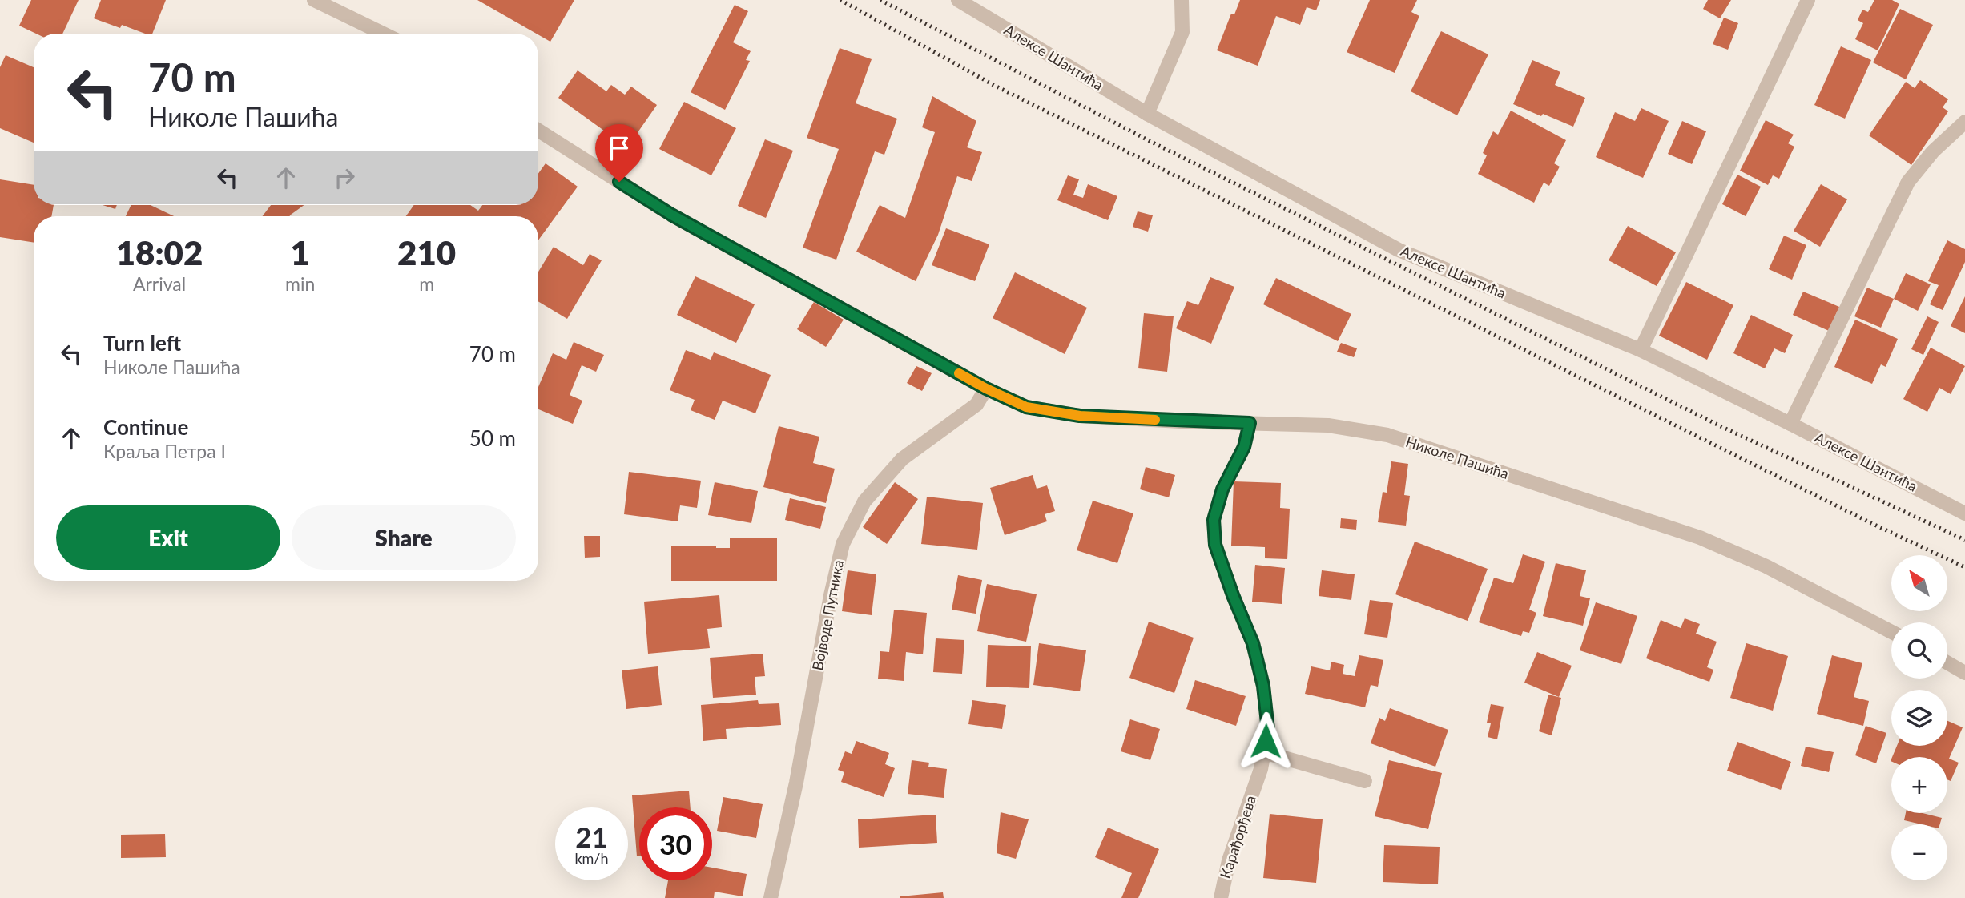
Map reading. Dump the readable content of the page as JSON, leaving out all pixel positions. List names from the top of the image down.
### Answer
{
  "streets": {
    "street": [
      "Алексе Шантића",
      "Николе Пашића",
      "Војводе Путника",
      "Карађорђева"
    ]
  },
  "crossings": [
    ["Николе Пашића", "Војводе Путника"],
    ["Николе Пашића", "Карађорђева"]
  ],
  "north": "top left",
  "page": {
    "turn": ["70 m", "Николе Пашића"],
    "eta": [
      "18:02",
      "Arrival",
      "1",
      "min",
      "210",
      "m"
    ],
    "list": [
      {
        "name": "Turn left",
        "note": "Николе Пашића",
        "value": "70 m"
      },
      {
        "name": "Continue",
        "note": "Краља Петра I",
        "value": "50 m"
      }
    ],
    "buttons": ["Exit", "Share"],
    "map_buttons": ["+", "−"],
    "speed": "21 km/h",
    "limit": "30"
  }
}
